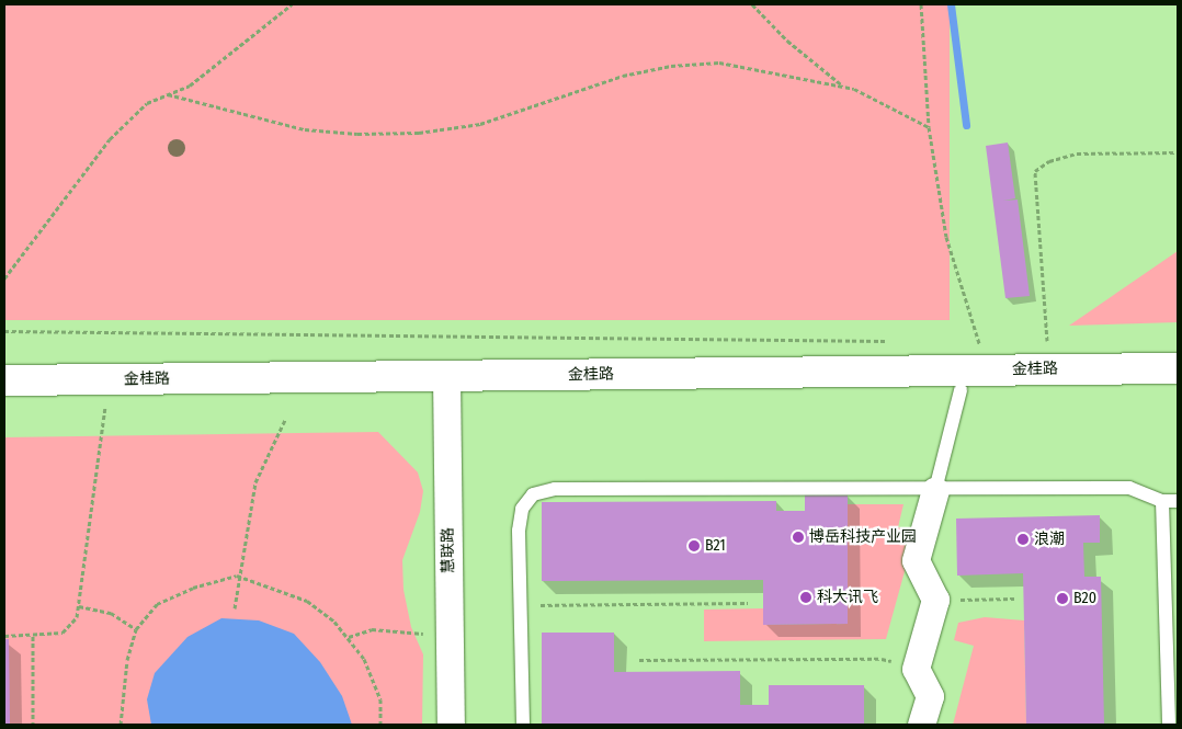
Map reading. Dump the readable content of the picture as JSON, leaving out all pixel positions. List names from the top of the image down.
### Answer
{
  "streets": {
    "street": ["金桂路", "慧联路"]
  },
  "crossings": [
    ["金桂路", "慧联路"]
  ],
  "places": [
    "博岳科技产业园",
    "浪潮",
    "B21",
    "科大讯飞",
    "B20"
  ]
}
